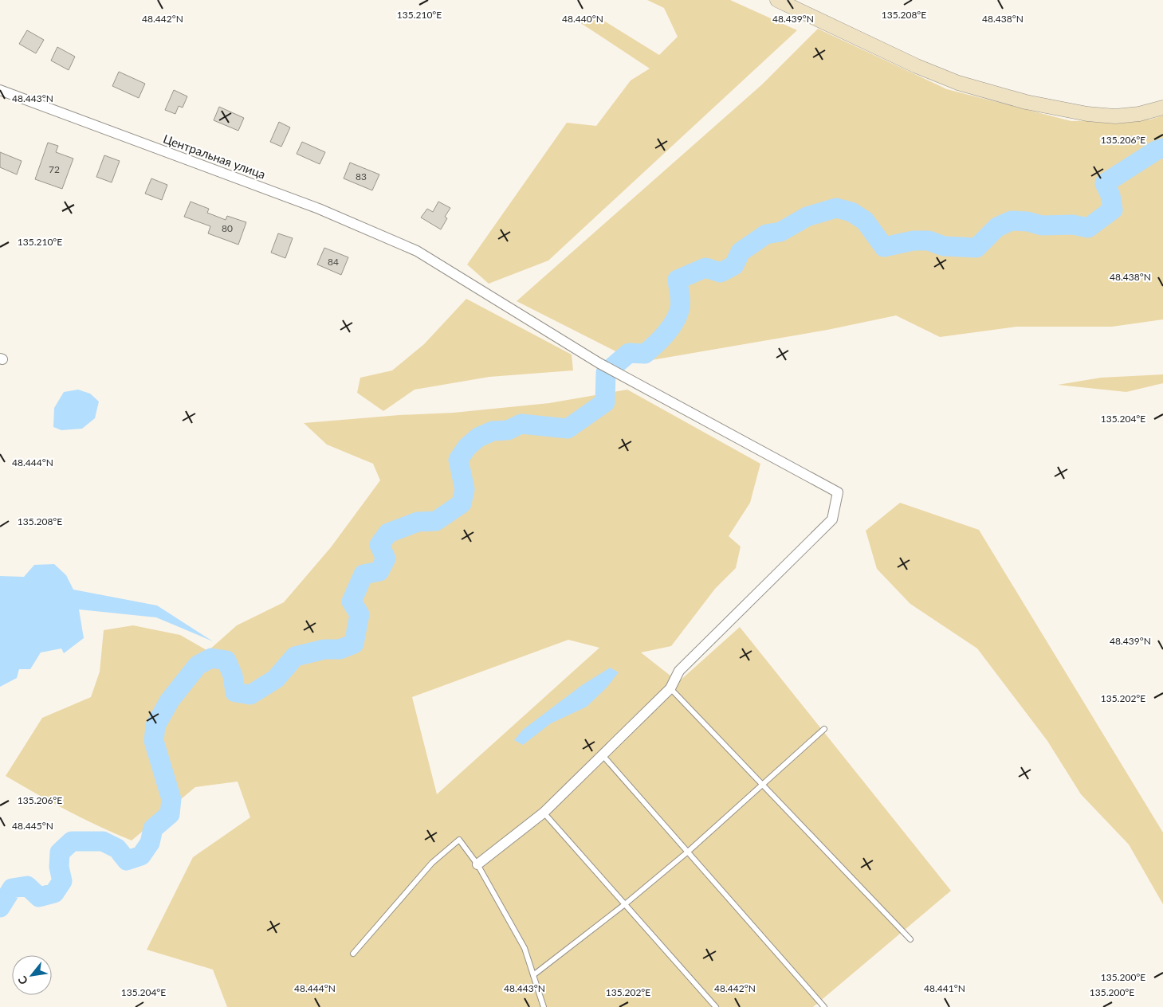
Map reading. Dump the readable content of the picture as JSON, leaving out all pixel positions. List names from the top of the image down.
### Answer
{
  "streets": {
    "street": ["Центральная улица"]
  },
  "house_numbers": [
    "72",
    "83",
    "80",
    "84"
  ],
  "north": "bottom left",
  "coordinates": [
    "135.210°E",
    "135.208°E",
    "48.440°N",
    "48.439°N",
    "48.438°N",
    "48.442°N",
    "48.443°N",
    "135.206°E",
    "135.204°E",
    "48.444°N",
    "135.202°E",
    "48.445°N",
    "135.200°E",
    "48.441°N"
  ]
}
